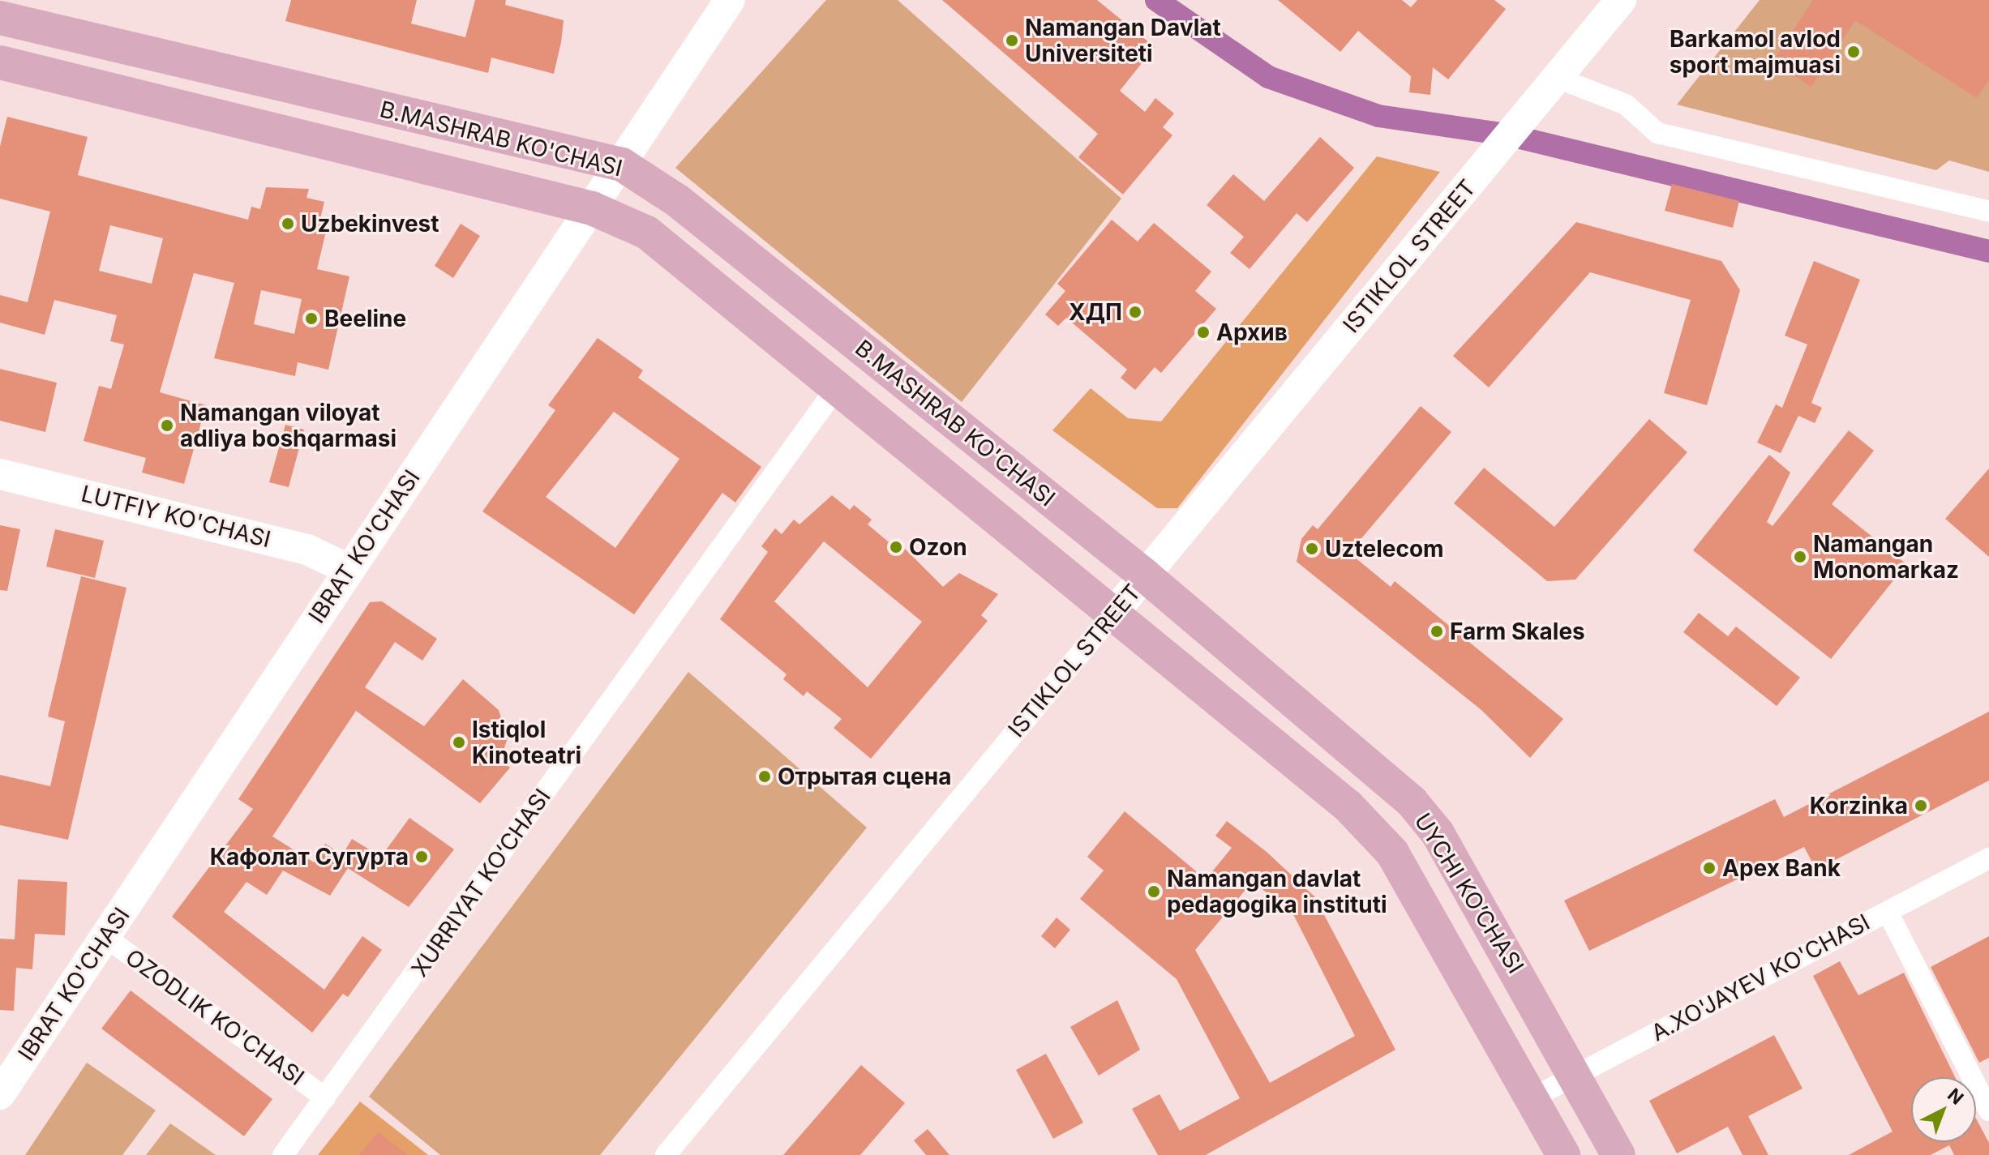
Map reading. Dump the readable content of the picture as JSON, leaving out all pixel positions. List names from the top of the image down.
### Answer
{
  "streets": {
    "main road": [
      "B.MASHRAB KO'CHASI",
      "ISTIKLOL STREET",
      "LUTFIY KO'CHASI",
      "IBRAT KO'CHASI",
      "UYCHI KO’CHASI"
    ],
    "street": ["XURRIYAT KO‘CHASI", "A.XO'JAYEV KO'CHASI", "OZODLIK KO'CHASI"]
  },
  "crossings": [
    ["B.MASHRAB KO'CHASI", "ISTIKLOL STREET"],
    ["B.MASHRAB KO'CHASI", "IBRAT KO'CHASI"],
    ["B.MASHRAB KO'CHASI", "XURRIYAT KO‘CHASI"],
    ["B.MASHRAB KO'CHASI", "UYCHI KO’CHASI"],
    ["ISTIKLOL STREET", "UYCHI KO’CHASI"],
    ["LUTFIY KO'CHASI", "IBRAT KO'CHASI"],
    ["IBRAT KO'CHASI", "OZODLIK KO'CHASI"],
    ["XURRIYAT KO‘CHASI", "OZODLIK KO'CHASI"],
    ["UYCHI KO’CHASI", "A.XO'JAYEV KO'CHASI"]
  ],
  "places": [
    "Namangan Davlat Universiteti",
    "Barkamol avlod sport majmuasi",
    "Uzbekinvest",
    "ХДП",
    "Beeline",
    "Архив",
    "Namangan viloyat adliya boshqarmasi",
    "Ozon",
    "Uztelecom",
    "Namangan Monomarkaz",
    "Farm Skales",
    "Istiqlol Kinoteatri",
    "Отрытая сцена",
    "Korzinka",
    "Кафолат Сугурта",
    "Apex Bank",
    "Namangan davlat pedagogika instituti"
  ],
  "north": "top right"
}
